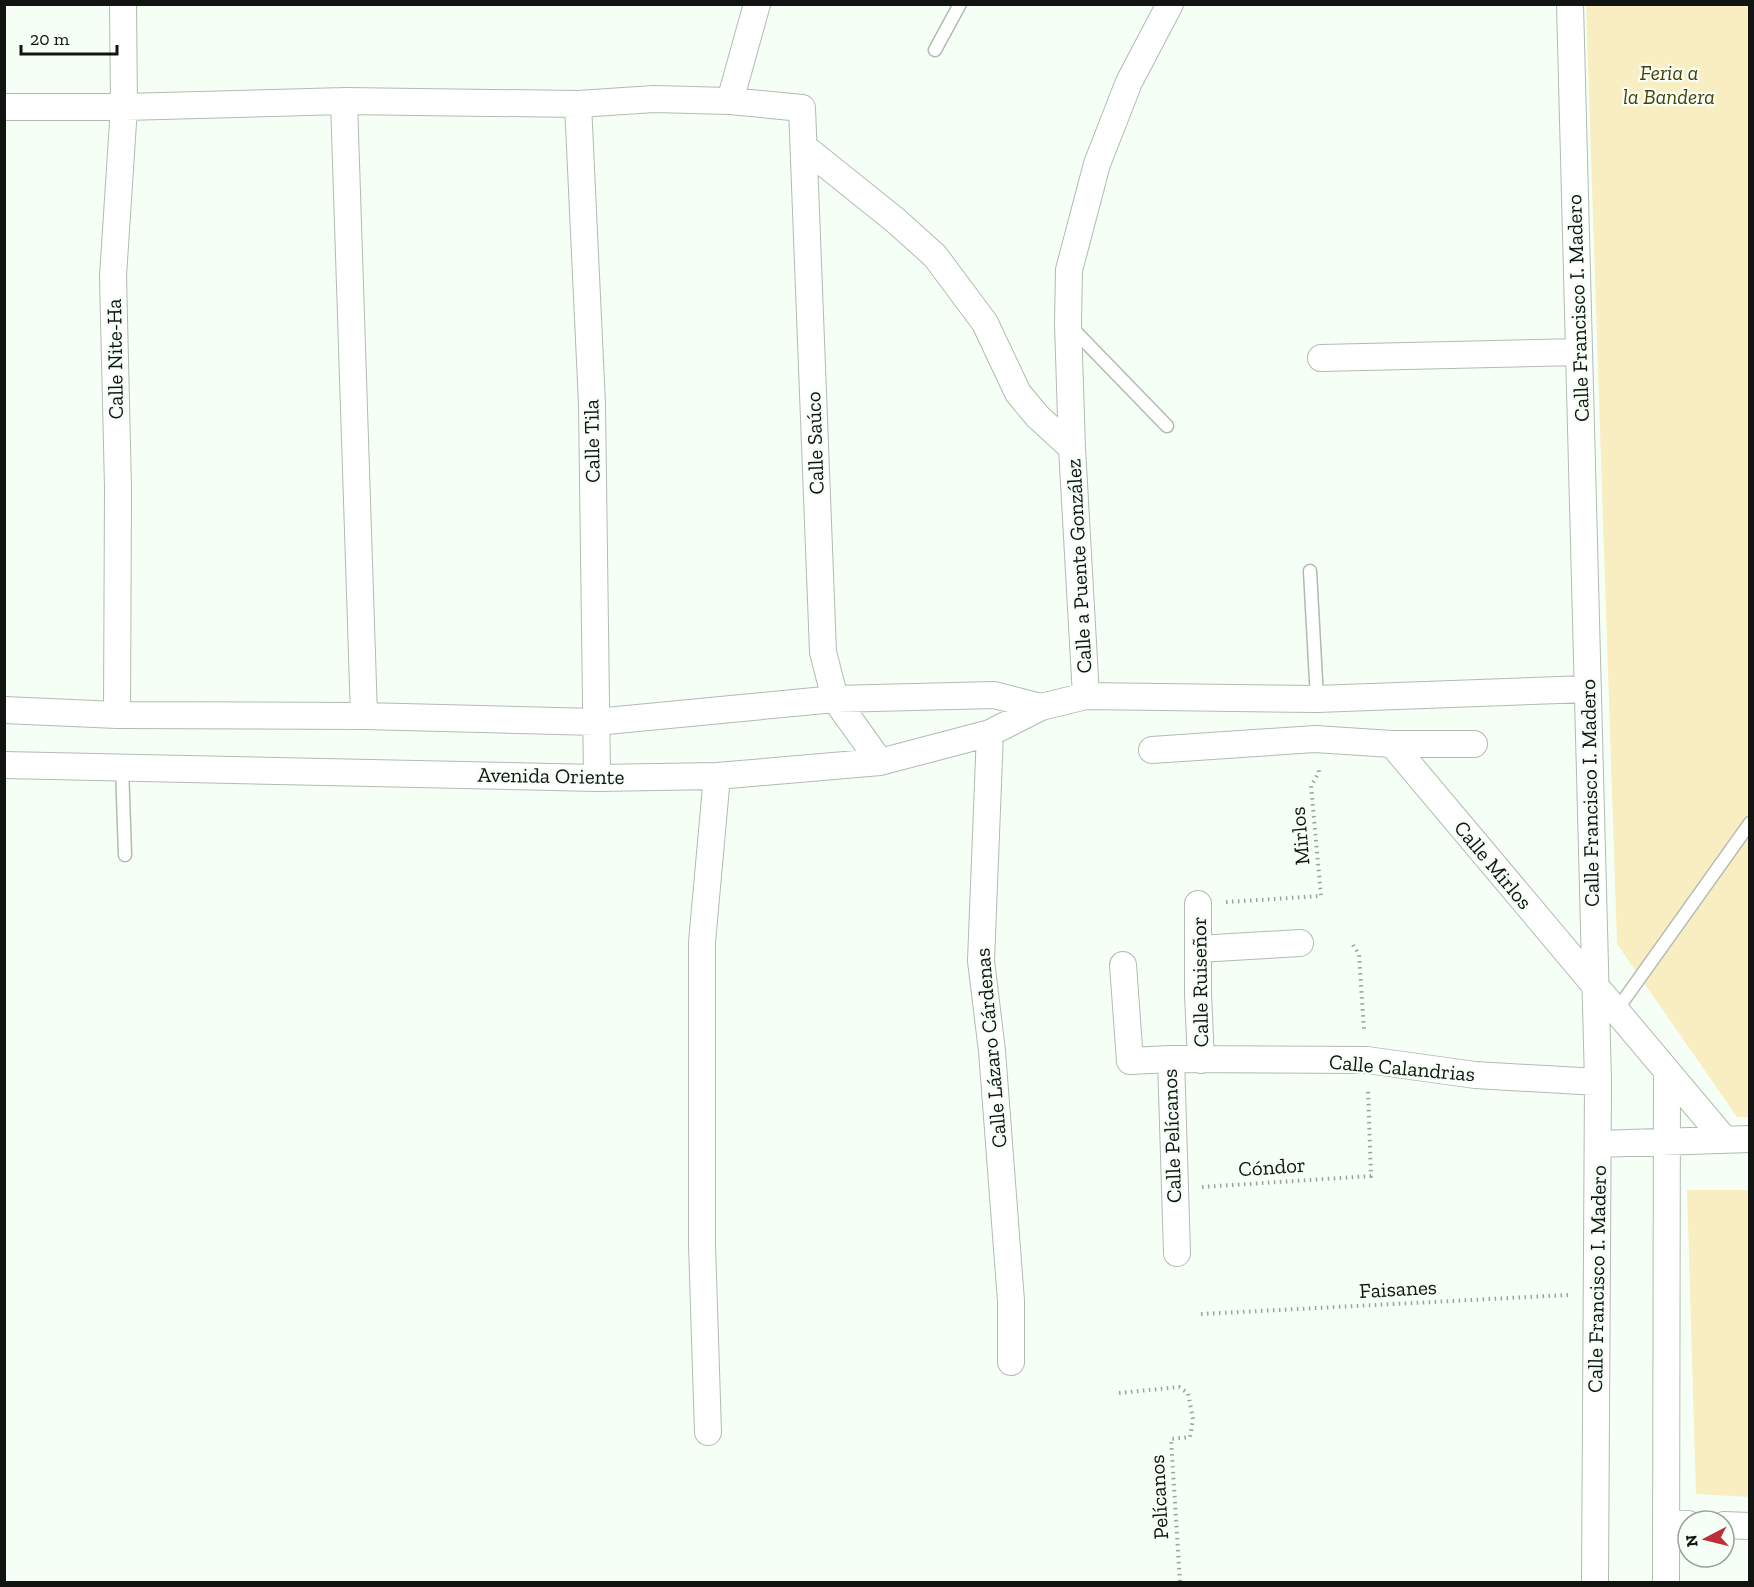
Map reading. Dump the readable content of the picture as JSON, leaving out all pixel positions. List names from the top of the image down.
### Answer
{
  "streets": {
    "street": [
      "Calle Francisco I. Madero",
      "Calle Nite-Ha",
      "Calle Tila",
      "Calle Saúco",
      "Calle a Puente González",
      "Avenida Oriente",
      "Calle Mirlos",
      "Calle Ruiseñor",
      "Calle Lázaro Cárdenas",
      "Calle Calandrias",
      "Calle Pelícanos"
    ],
    "path": [
      "Mirlos",
      "Cóndor",
      "Faisanes",
      "Pelícanos"
    ]
  },
  "crossings": [
    ["Calle Francisco I. Madero", "Calle Mirlos"],
    ["Calle Francisco I. Madero", "Calle Calandrias"],
    ["Calle Francisco I. Madero", "Faisanes"],
    ["Calle Tila", "Avenida Oriente"],
    ["Calle Saúco", "Calle a Puente González"],
    ["Calle Saúco", "Avenida Oriente"],
    ["Calle a Puente González", "Avenida Oriente"],
    ["Avenida Oriente", "Calle Lázaro Cárdenas"],
    ["Mirlos", "Calle Ruiseñor"],
    ["Calle Ruiseñor", "Calle Calandrias"],
    ["Calle Calandrias", "Calle Pelícanos"],
    ["Calle Pelícanos", "Cóndor"]
  ],
  "parks": ["Feria a la Bandera"],
  "scale_bar": "20 m",
  "north": "left"
}
